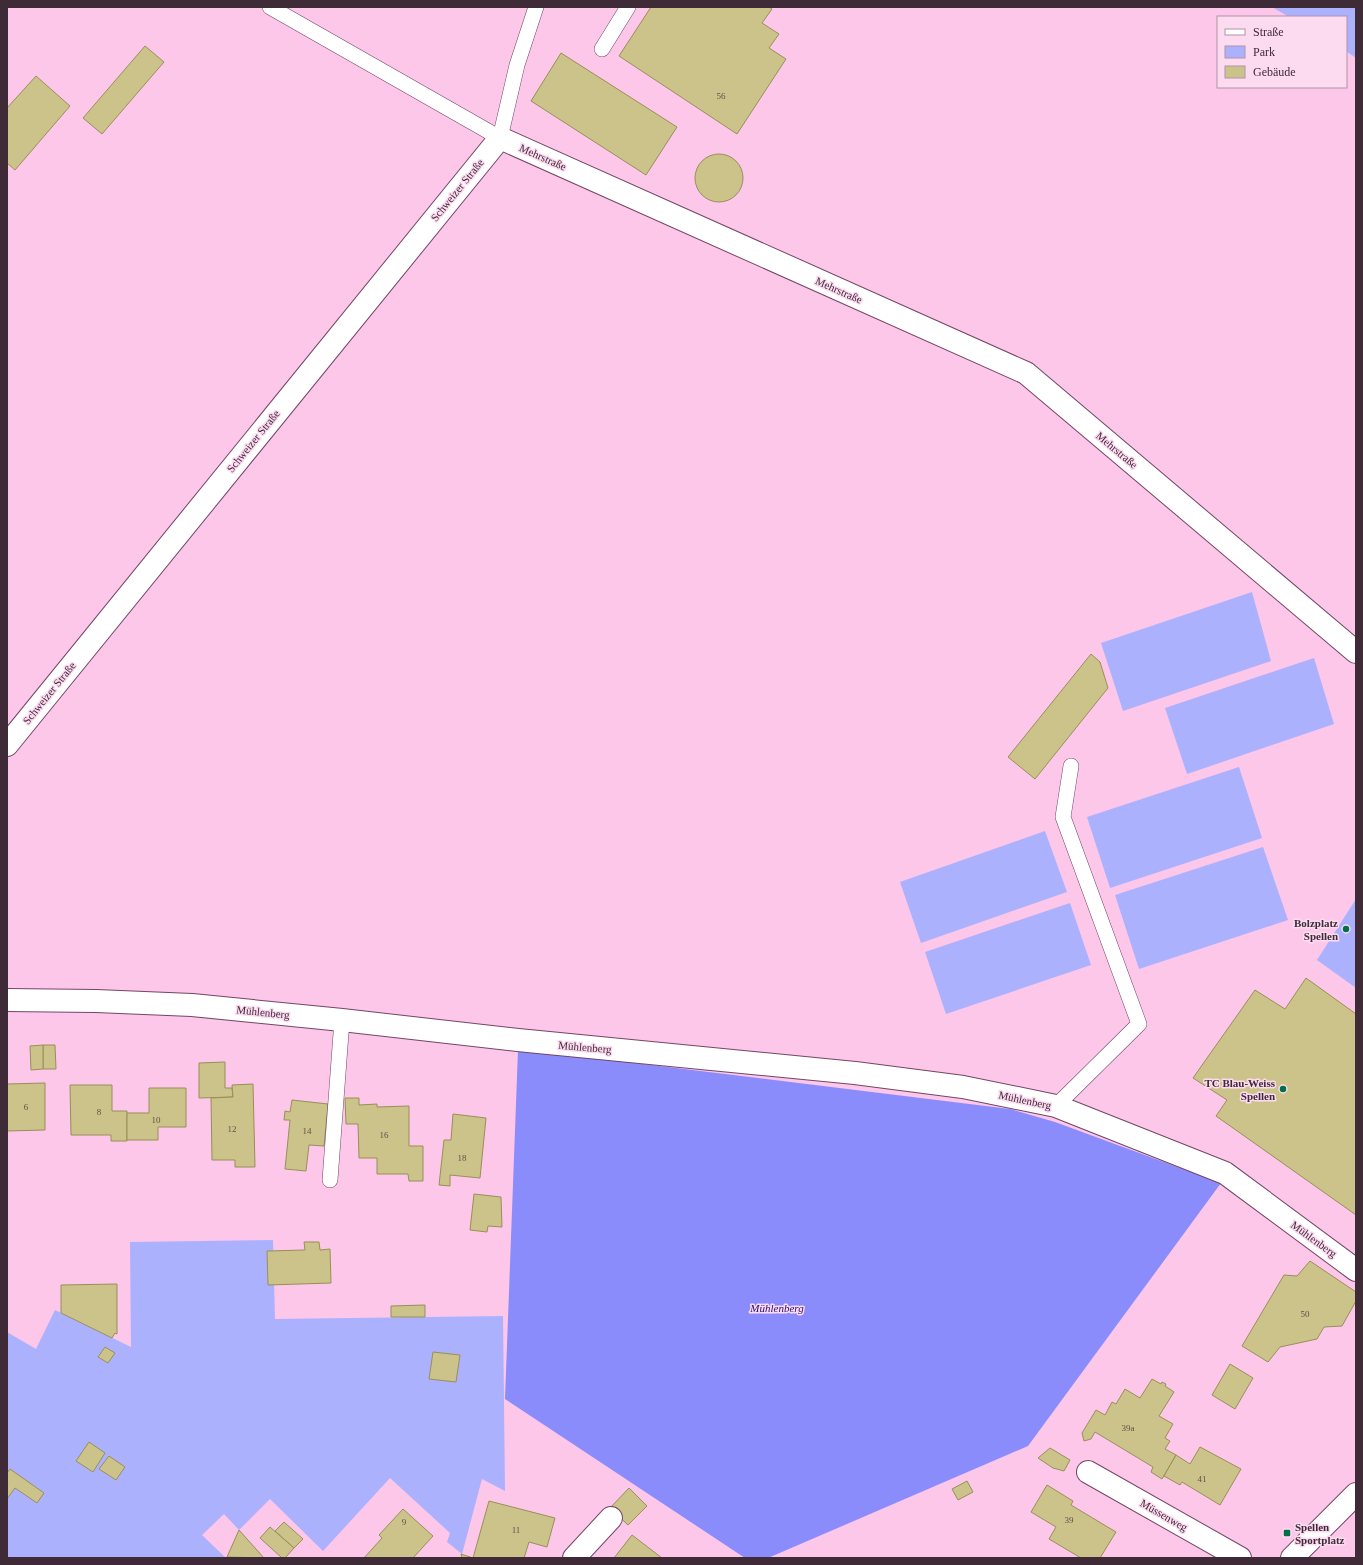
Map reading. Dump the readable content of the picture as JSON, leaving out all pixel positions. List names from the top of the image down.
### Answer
{
  "streets": {
    "street": [
      "Mehrstraße",
      "Schweizer Straße",
      "Mühlenberg",
      "Müssenweg"
    ]
  },
  "crossings": [
    ["Mehrstraße", "Schweizer Straße"]
  ],
  "parks": ["Mühlenberg"],
  "places": {
    "other": ["Bolzplatz Spellen", "TC Blau-Weiss Spellen"],
    "transit": ["Spellen Sportplatz"]
  },
  "house_numbers": [
    "56",
    "6",
    "8",
    "10",
    "12",
    "14",
    "16",
    "18",
    "50",
    "39a",
    "41",
    "39",
    "9",
    "11"
  ],
  "legend": ["Straße", "Park", "Gebäude"]
}
